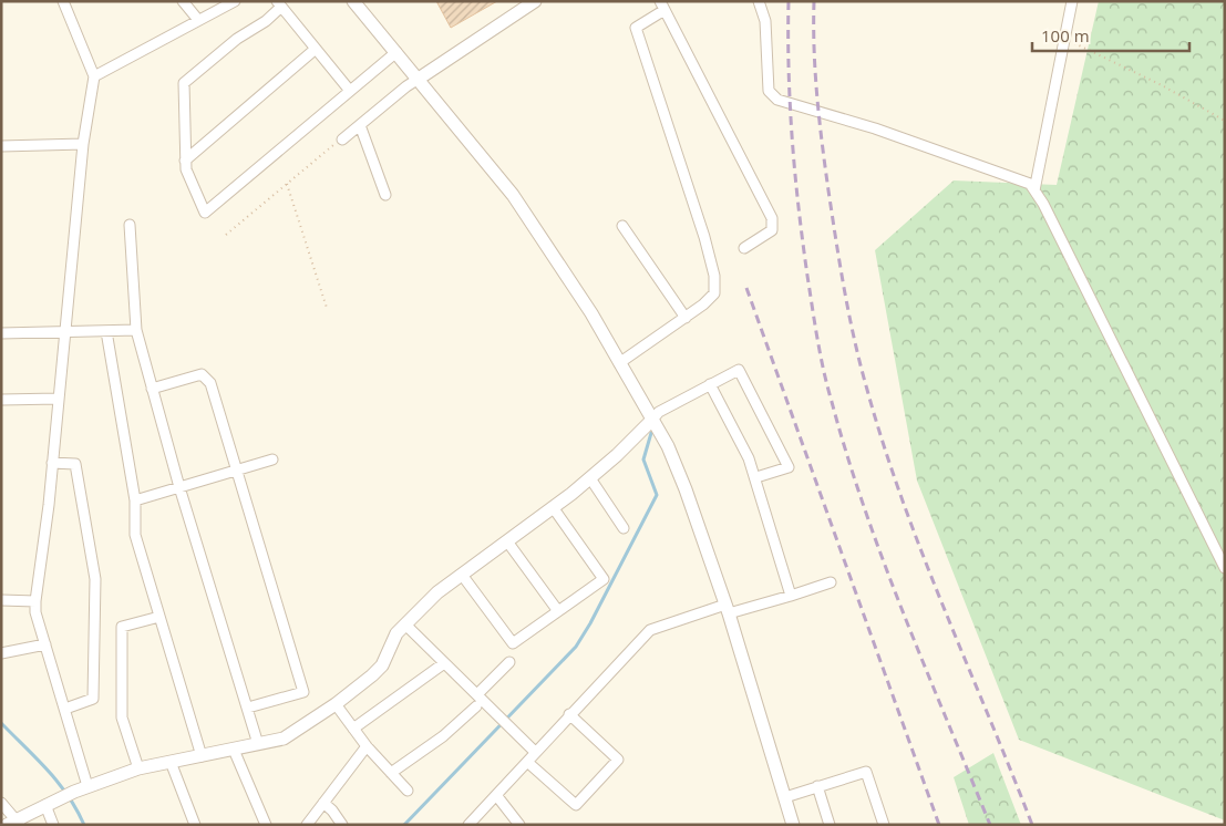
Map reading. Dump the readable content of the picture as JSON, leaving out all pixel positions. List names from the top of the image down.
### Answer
{
  "scale_bar": "100 m"
}
